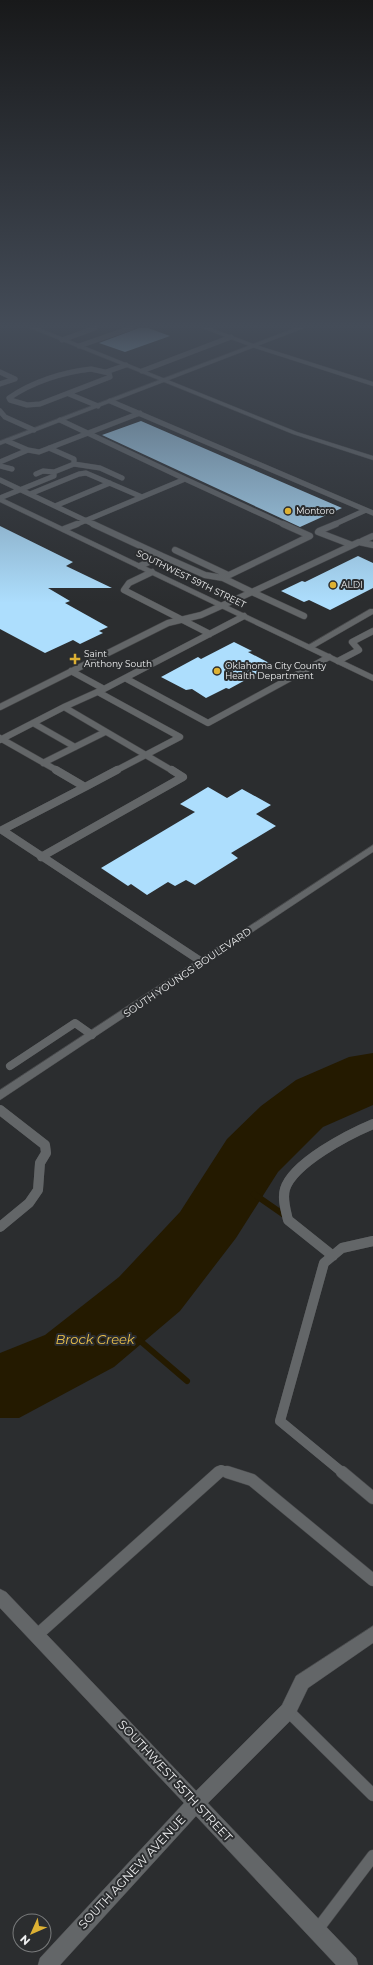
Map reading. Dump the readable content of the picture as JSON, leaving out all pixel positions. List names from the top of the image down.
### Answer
{
  "streets": {
    "street": [
      "SOUTHWEST 59TH STREET",
      "SOUTH YOUNGS BOULEVARD",
      "SOUTHWEST 55TH STREET",
      "SOUTH AGNEW AVENUE"
    ]
  },
  "crossings": [
    ["SOUTHWEST 55TH STREET", "SOUTH AGNEW AVENUE"]
  ],
  "water": ["Brock Creek"],
  "places": {
    "other": ["Montoro", "ALDI", "Oklahoma City County Health Department"],
    "health": ["Saint Anthony South"]
  },
  "north": "bottom left"
}
